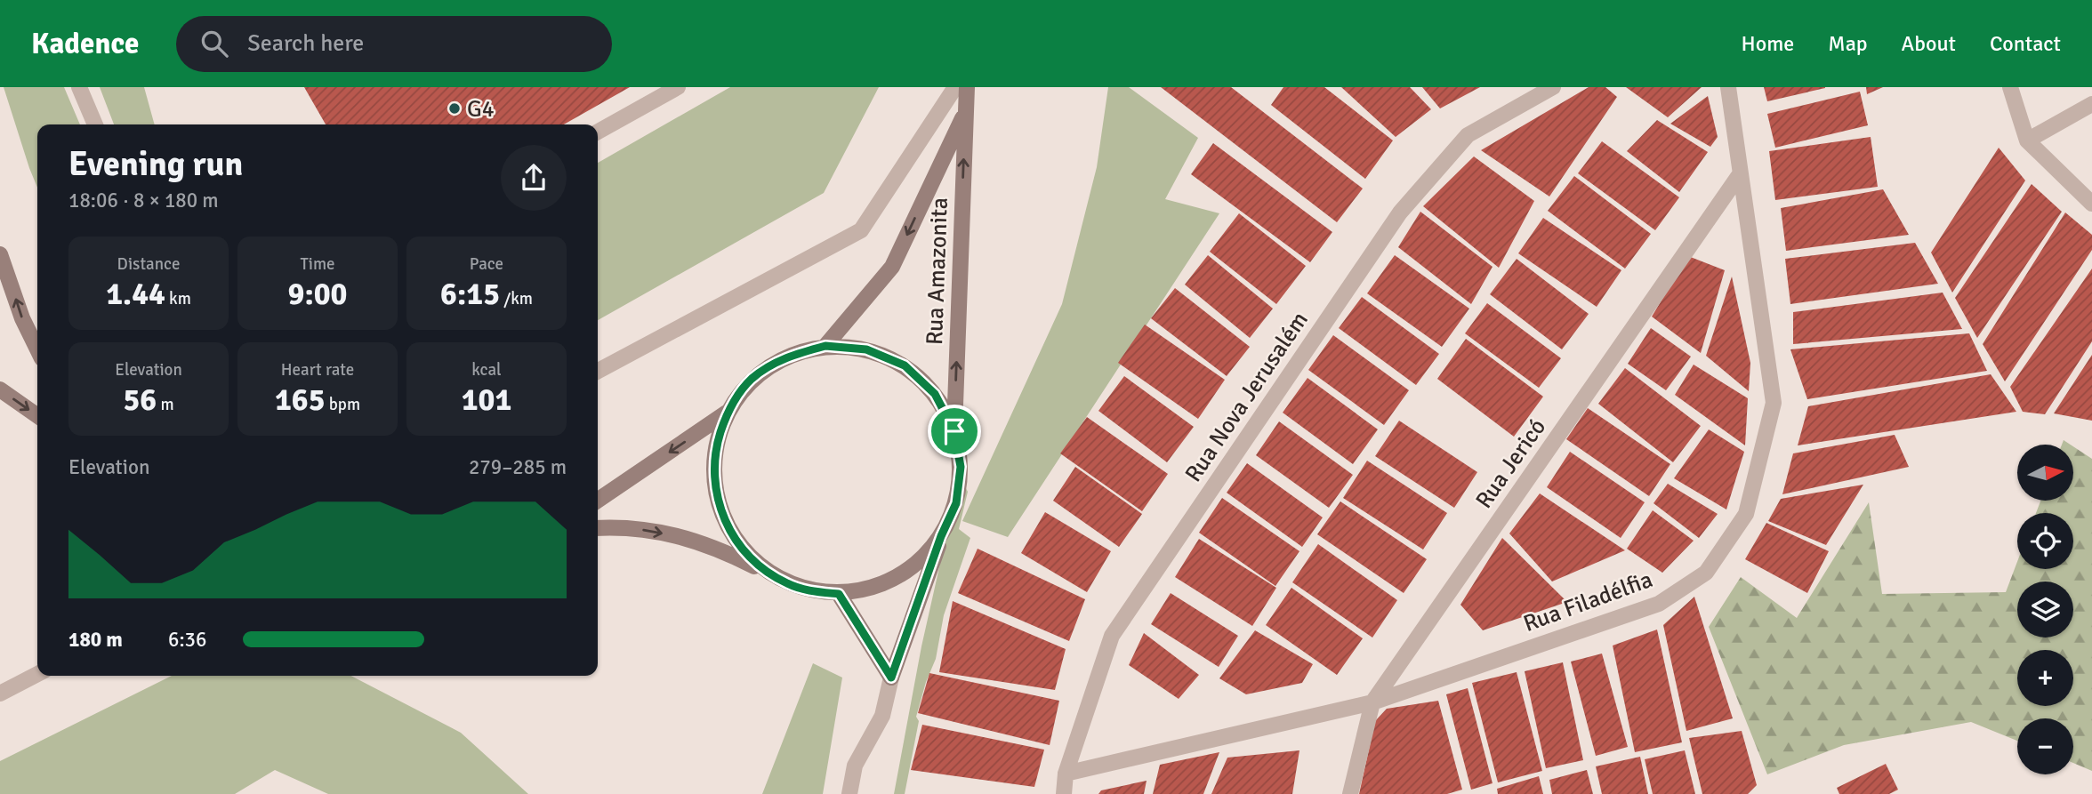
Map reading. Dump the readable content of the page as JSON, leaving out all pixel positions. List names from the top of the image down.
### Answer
{
  "streets": {
    "main road": ["Rua Amazonita"],
    "street": ["Rua Nova Jerusalém", "Rua Jericó", "Rua Filadélfia"]
  },
  "crossings": [
    ["Rua Nova Jerusalém", "Rua Filadélfia"],
    ["Rua Jericó", "Rua Filadélfia"]
  ],
  "places": ["G4"],
  "north": "right",
  "page": {
    "header": "Kadence",
    "search": "Search here",
    "nav": [
      "Home",
      "Map",
      "About",
      "Contact"
    ],
    "heading": ["Evening run", "18:06 · 8 × 180 m"],
    "stats": [
      ["Distance", "1.44 km"],
      ["Time", "9:00"],
      ["Pace", "6:15 /km"],
      ["Elevation", "56 m"],
      ["Heart rate", "165 bpm"],
      ["kcal", "101"]
    ],
    "chart": ["Elevation", "279–285 m"],
    "map_buttons": ["+", "−"],
    "list": [
      {
        "name": "180 m",
        "note": "6:36"
      }
    ]
  }
}
